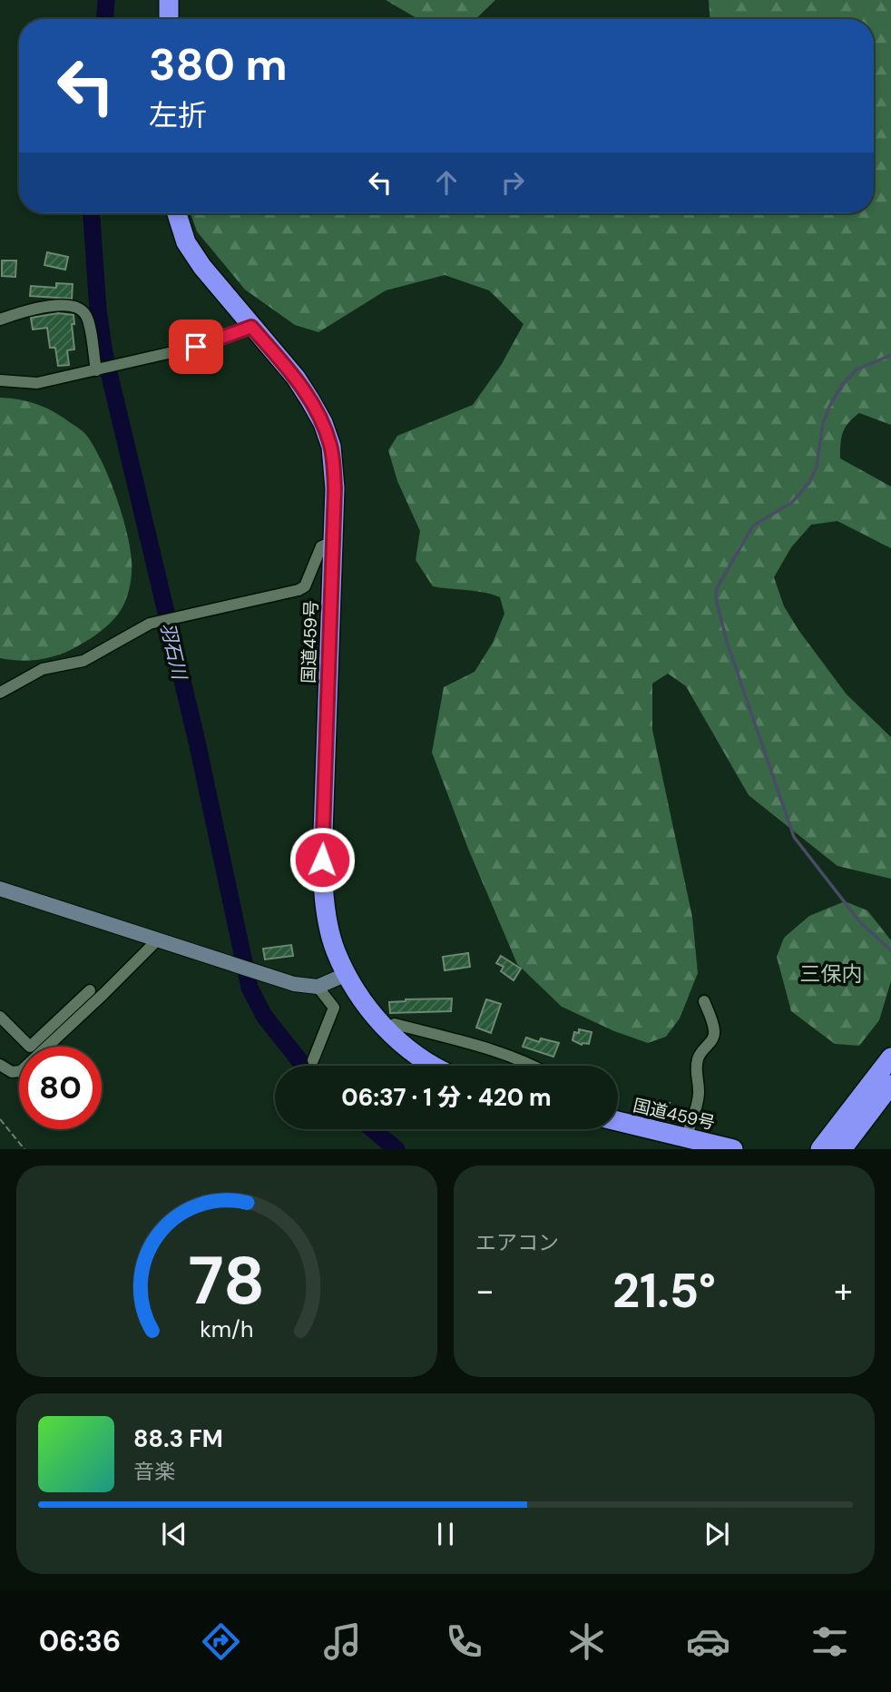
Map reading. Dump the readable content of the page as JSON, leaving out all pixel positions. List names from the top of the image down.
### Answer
{
  "streets": {
    "highway": ["国道459号"]
  },
  "districts": ["三保内"],
  "water": ["羽石川"],
  "page": {
    "turn": ["380 m", "左折"],
    "limit": "80",
    "trip": "06:37 · 1 分 · 420 m",
    "tile": "エアコン",
    "heat": ["−", "21.5°", "+"],
    "song": ["88.3 FM", "音楽"],
    "tabs": "06:36",
    "gauge": ["78", "km/h"]
  }
}
